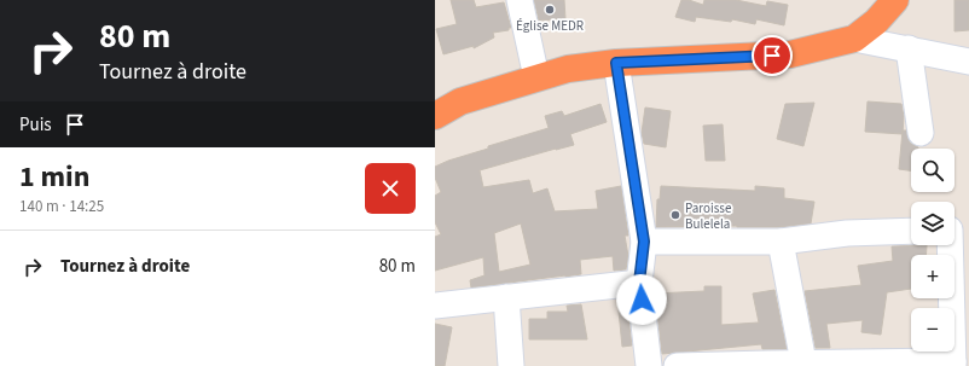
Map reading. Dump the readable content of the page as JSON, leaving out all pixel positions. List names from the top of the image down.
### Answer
{
  "places": ["Église MEDR", "Paroisse Bulelela"],
  "page": {
    "turn": ["80 m", "Tournez à droite"],
    "then": "Puis",
    "heading": ["1 min", "140 m · 14:25"],
    "map_buttons": ["+", "−"],
    "list": [
      {
        "name": "Tournez à droite",
        "value": "80 m"
      }
    ]
  }
}
